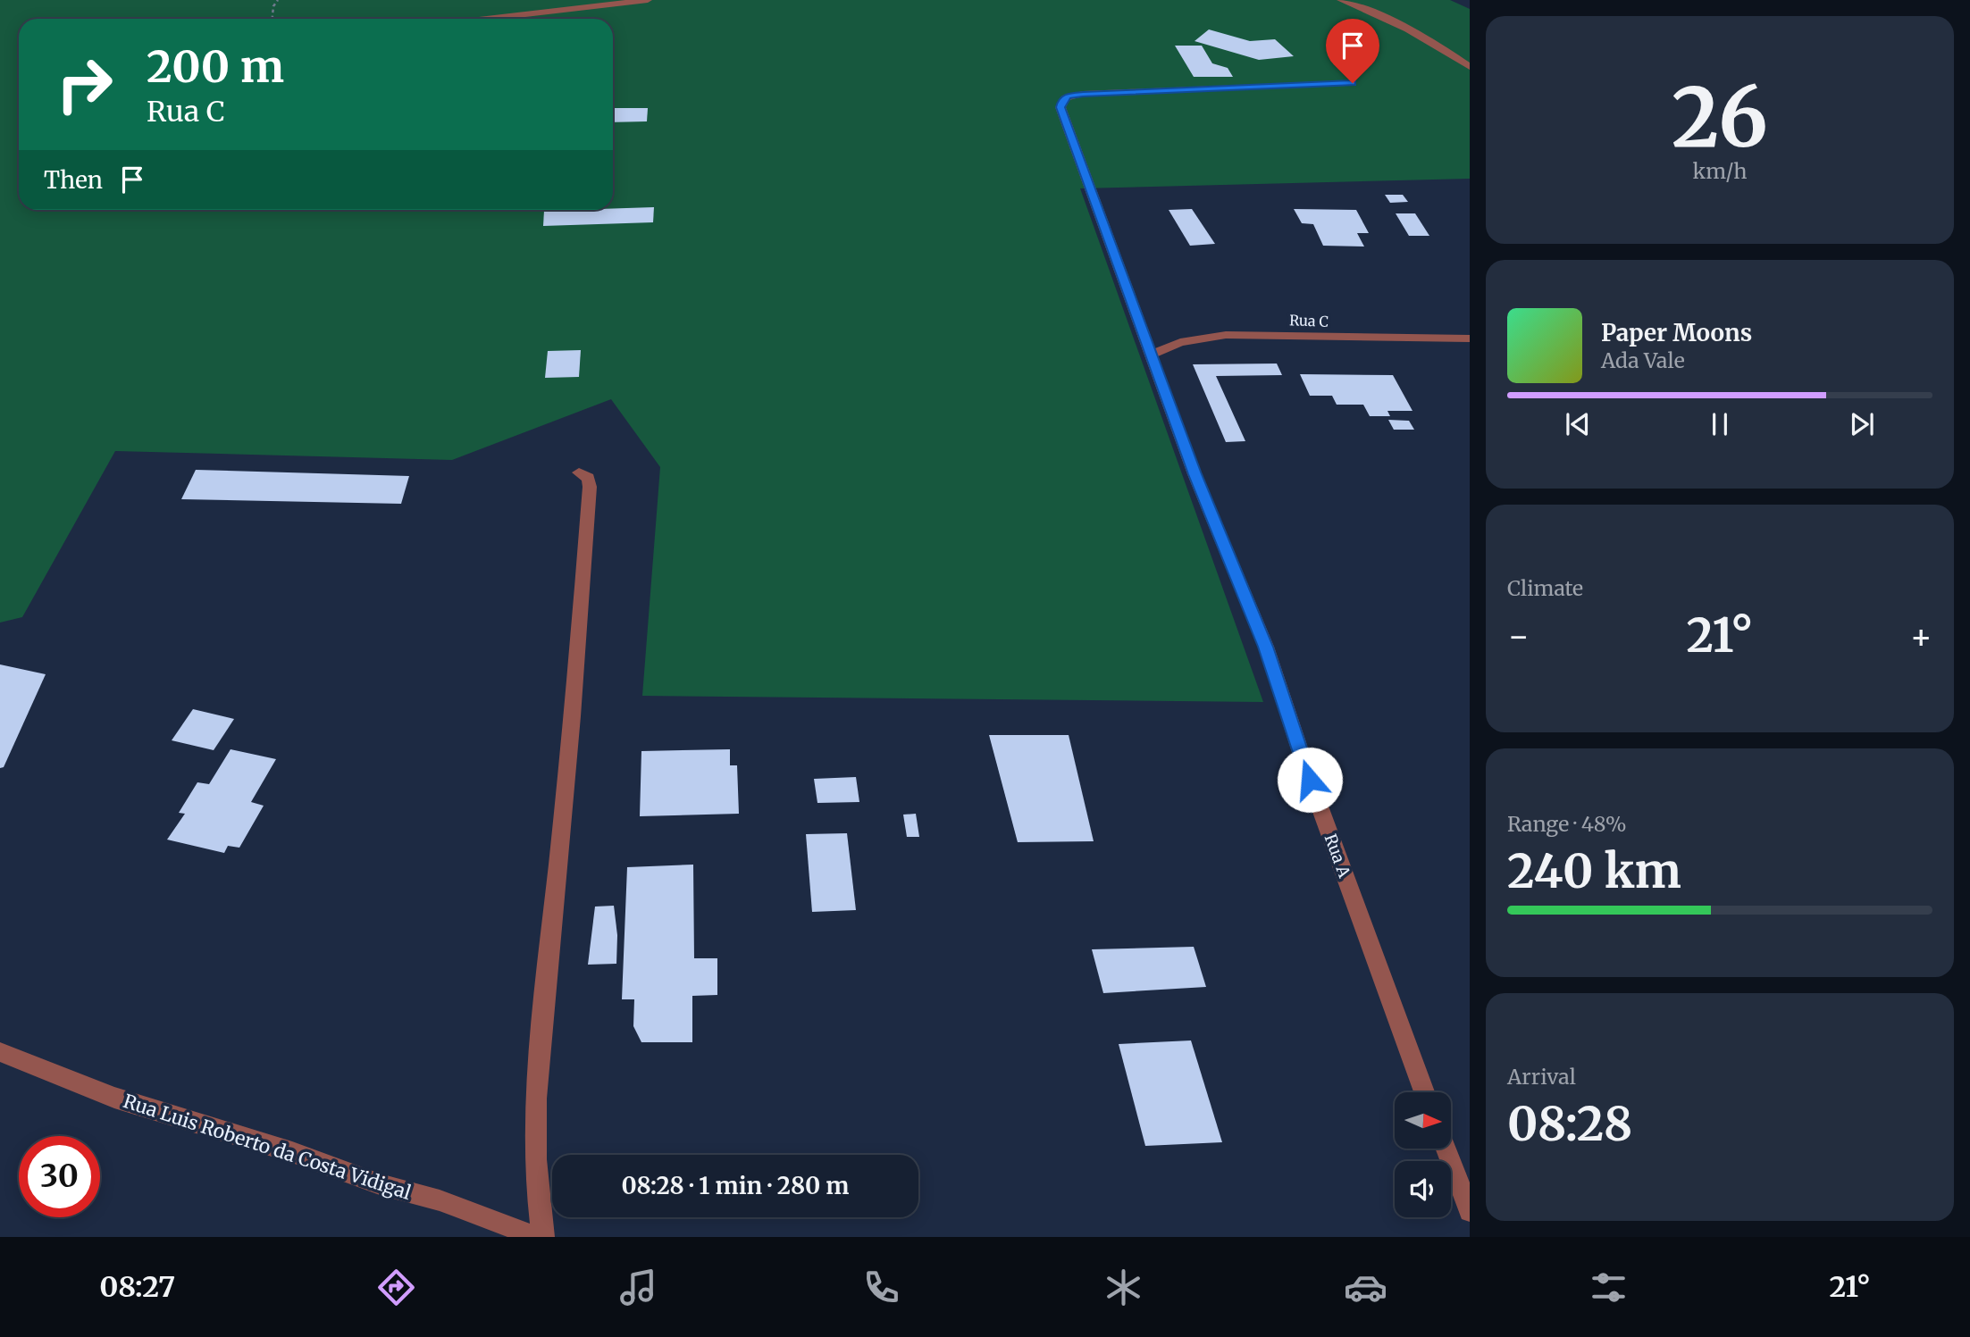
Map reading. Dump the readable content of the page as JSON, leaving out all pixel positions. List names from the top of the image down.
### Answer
{
  "streets": {
    "street": ["Rua C", "Rua A", "Rua Luis Roberto da Costa Vidigal"]
  },
  "crossings": [
    ["Rua C", "Rua A"]
  ],
  "north": "right",
  "page": {
    "tile": [
      ["26", "km/h"],
      "Climate",
      ["Range · 48%", "240 km"],
      ["Arrival", "08:28"]
    ],
    "turn": ["200 m", "Rua C"],
    "then": "Then",
    "song": ["Paper Moons", "Ada Vale"],
    "heat": ["−", "21°", "+"],
    "limit": "30",
    "trip": "08:28 · 1 min · 280 m",
    "tabs": ["08:27", "21°"]
  }
}
